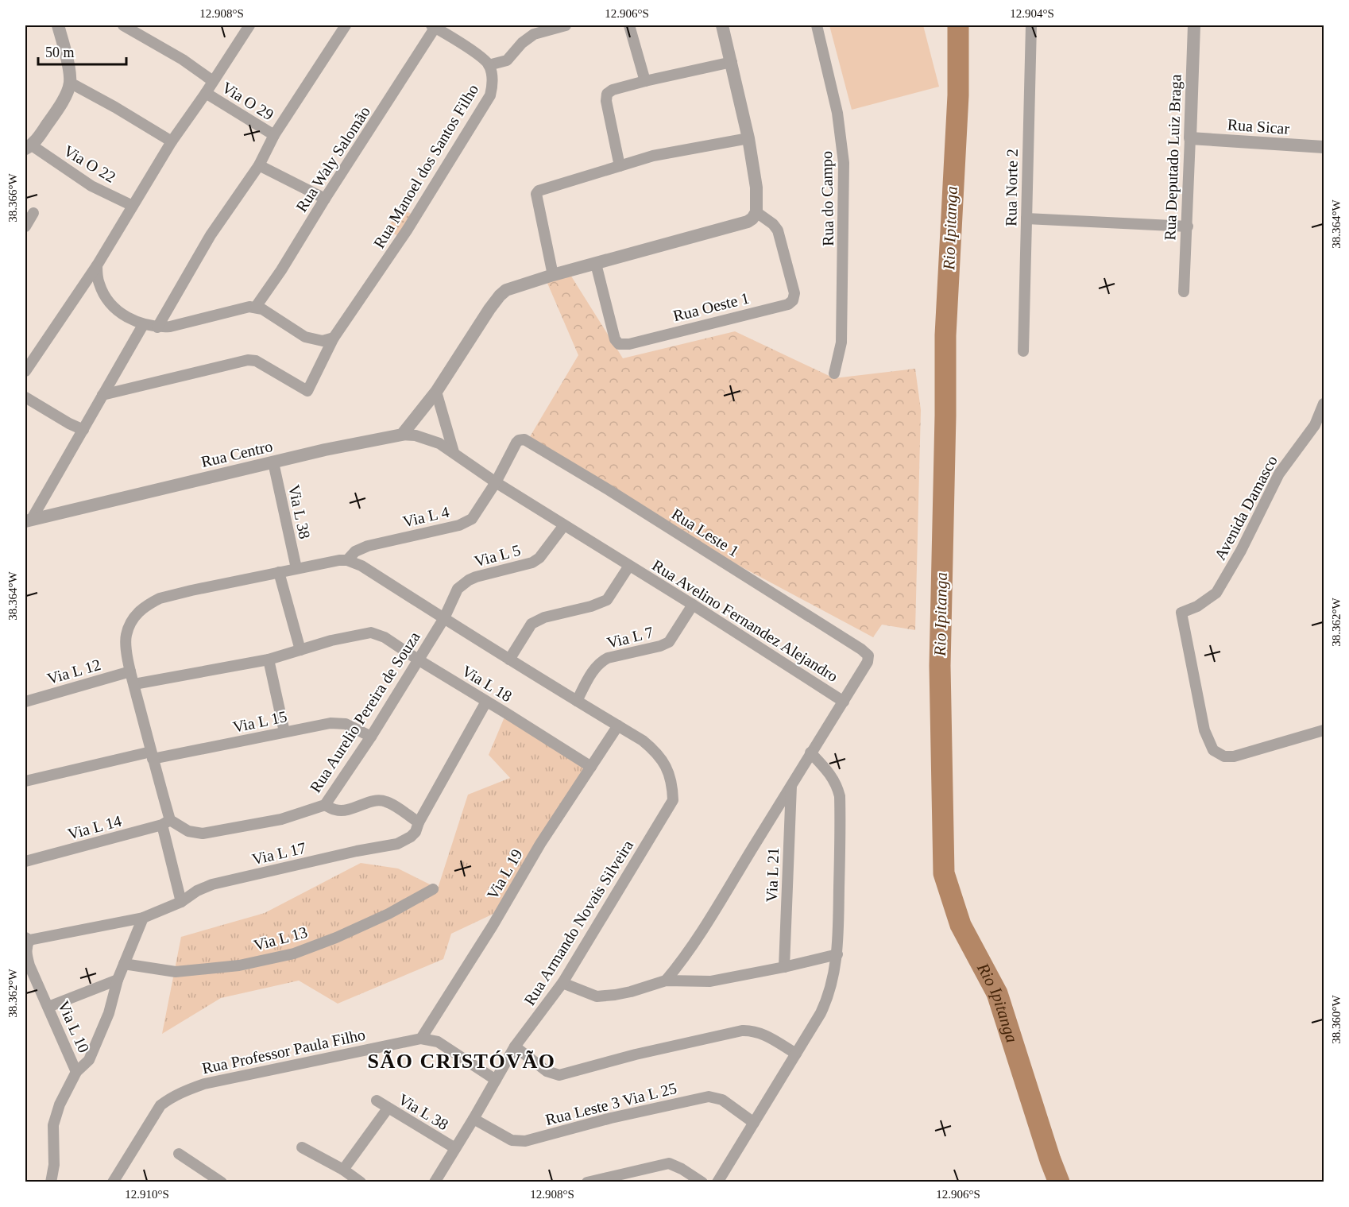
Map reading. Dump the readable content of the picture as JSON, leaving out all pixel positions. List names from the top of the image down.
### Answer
{
  "streets": {
    "street": [
      "Via O 29",
      "Rua Sicar",
      "Rua Deputado Luiz Braga",
      "Rua Waly Salomão",
      "Via O 22",
      "Rua Manoel dos Santos Filho",
      "Rua Norte 2",
      "Rua do Campo",
      "Rua Oeste 1",
      "Rua Centro",
      "Avenida Damasco",
      "Via L 38",
      "Via L 4",
      "Rua Leste 1",
      "Via L 5",
      "Rua Avelino Fernandez Alejandro",
      "Via L 7",
      "Via L 12",
      "Via L 18",
      "Rua Aurelio Pereira de Souza",
      "Via L 15",
      "Via L 14",
      "Via L 17",
      "Via L 19",
      "Via L 21",
      "Rua Armando Novais Silveira",
      "Via L 13",
      "Via L 10",
      "Rua Professor Paula Filho",
      "Rua Leste 3 Via L 25"
    ]
  },
  "crossings": [
    ["Rua Sicar", "Rua Deputado Luiz Braga"],
    ["Rua Centro", "Via L 38"],
    ["Rua Centro", "Rua Avelino Fernandez Alejandro"],
    ["Via L 38", "Rua Armando Novais Silveira"],
    ["Via L 4", "Rua Leste 1"],
    ["Via L 4", "Rua Avelino Fernandez Alejandro"],
    ["Rua Leste 1", "Rua Avelino Fernandez Alejandro"],
    ["Via L 5", "Rua Avelino Fernandez Alejandro"],
    ["Via L 5", "Rua Aurelio Pereira de Souza"],
    ["Rua Avelino Fernandez Alejandro", "Via L 7"],
    ["Rua Avelino Fernandez Alejandro", "Via L 21"],
    ["Via L 18", "Rua Aurelio Pereira de Souza"],
    ["Via L 18", "Via L 17"],
    ["Via L 18", "Via L 19"],
    ["Rua Aurelio Pereira de Souza", "Via L 15"],
    ["Rua Aurelio Pereira de Souza", "Via L 14"],
    ["Via L 17", "Via L 10"],
    ["Via L 19", "Rua Armando Novais Silveira"],
    ["Via L 19", "Rua Professor Paula Filho"],
    ["Rua Armando Novais Silveira", "Rua Professor Paula Filho"],
    ["Rua Armando Novais Silveira", "Rua Leste 3 Via L 25"]
  ],
  "districts": ["SÃO CRISTÓVÃO"],
  "water": ["Rio Ipitanga"],
  "scale_bar": "50 m",
  "coordinates": [
    "12.908°S",
    "12.906°S",
    "12.904°S",
    "38.366°W",
    "38.364°W",
    "38.362°W",
    "38.360°W",
    "12.910°S"
  ]
}
